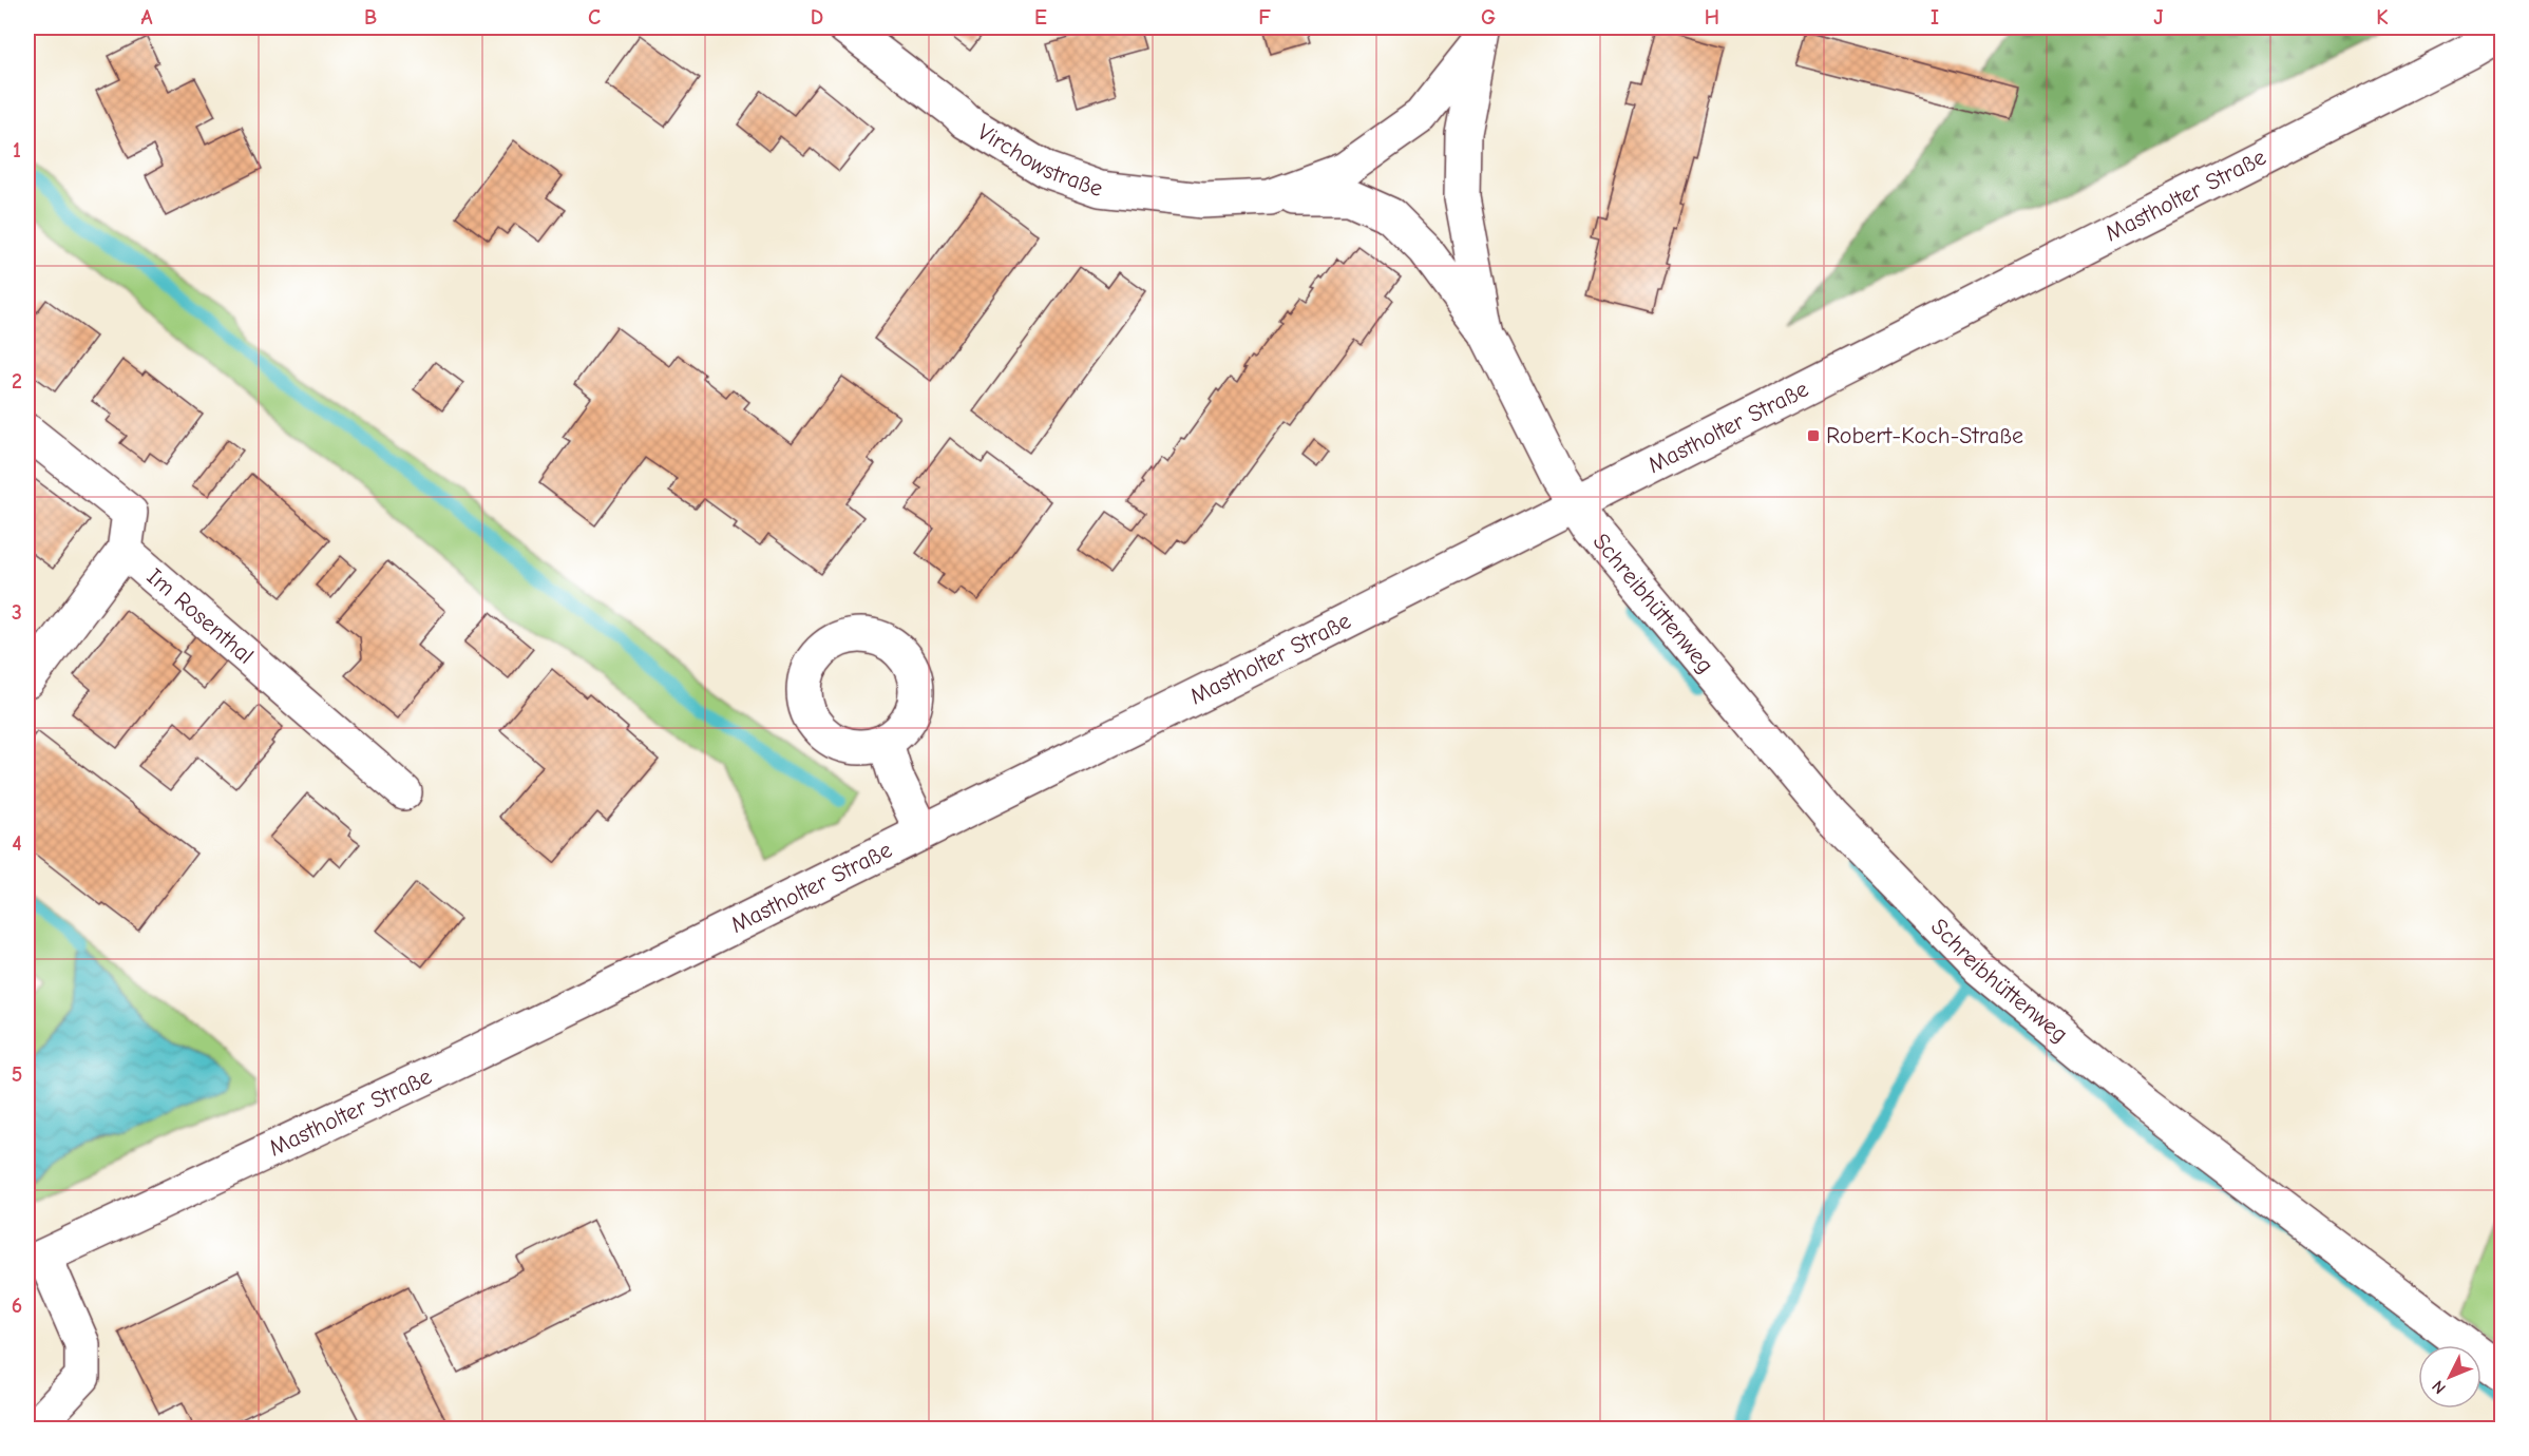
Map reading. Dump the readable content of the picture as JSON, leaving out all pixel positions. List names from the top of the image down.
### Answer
{
  "streets": {
    "street": [
      "Virchowstraße",
      "Mastholter Straße",
      "Schreibhüttenweg",
      "Im Rosenthal"
    ]
  },
  "crossings": [
    ["Mastholter Straße", "Schreibhüttenweg"]
  ],
  "places": {
    "transit": ["Robert-Koch-Straße"]
  },
  "north": "bottom left",
  "grid": {
    "columns": [
      "A",
      "B",
      "C",
      "D",
      "E",
      "F",
      "G",
      "H",
      "I",
      "J",
      "K"
    ],
    "rows": [
      "1",
      "2",
      "3",
      "4",
      "5",
      "6"
    ]
  }
}
